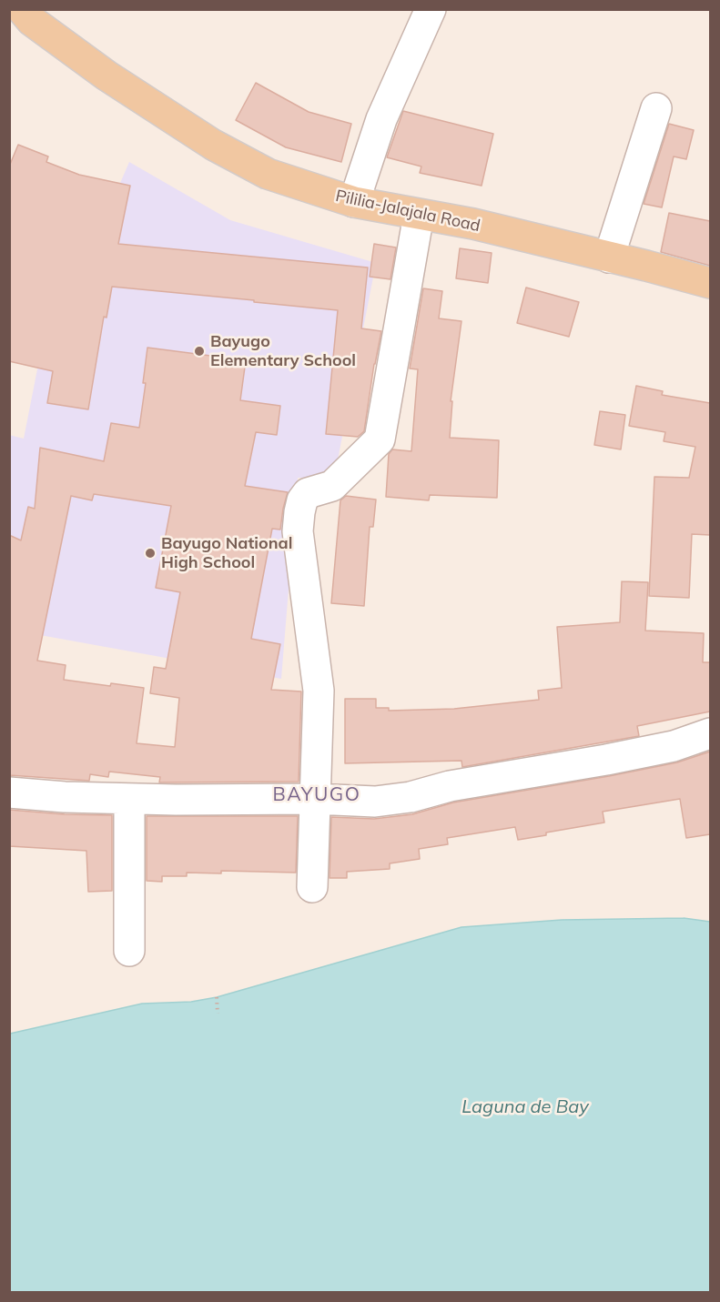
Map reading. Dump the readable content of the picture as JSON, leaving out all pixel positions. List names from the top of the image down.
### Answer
{
  "streets": {
    "main road": ["Pililia-Jalajala Road"]
  },
  "districts": ["BAYUGO"],
  "water": ["Laguna de Bay"],
  "places": ["Bayugo Elementary School", "Bayugo National High School"]
}
